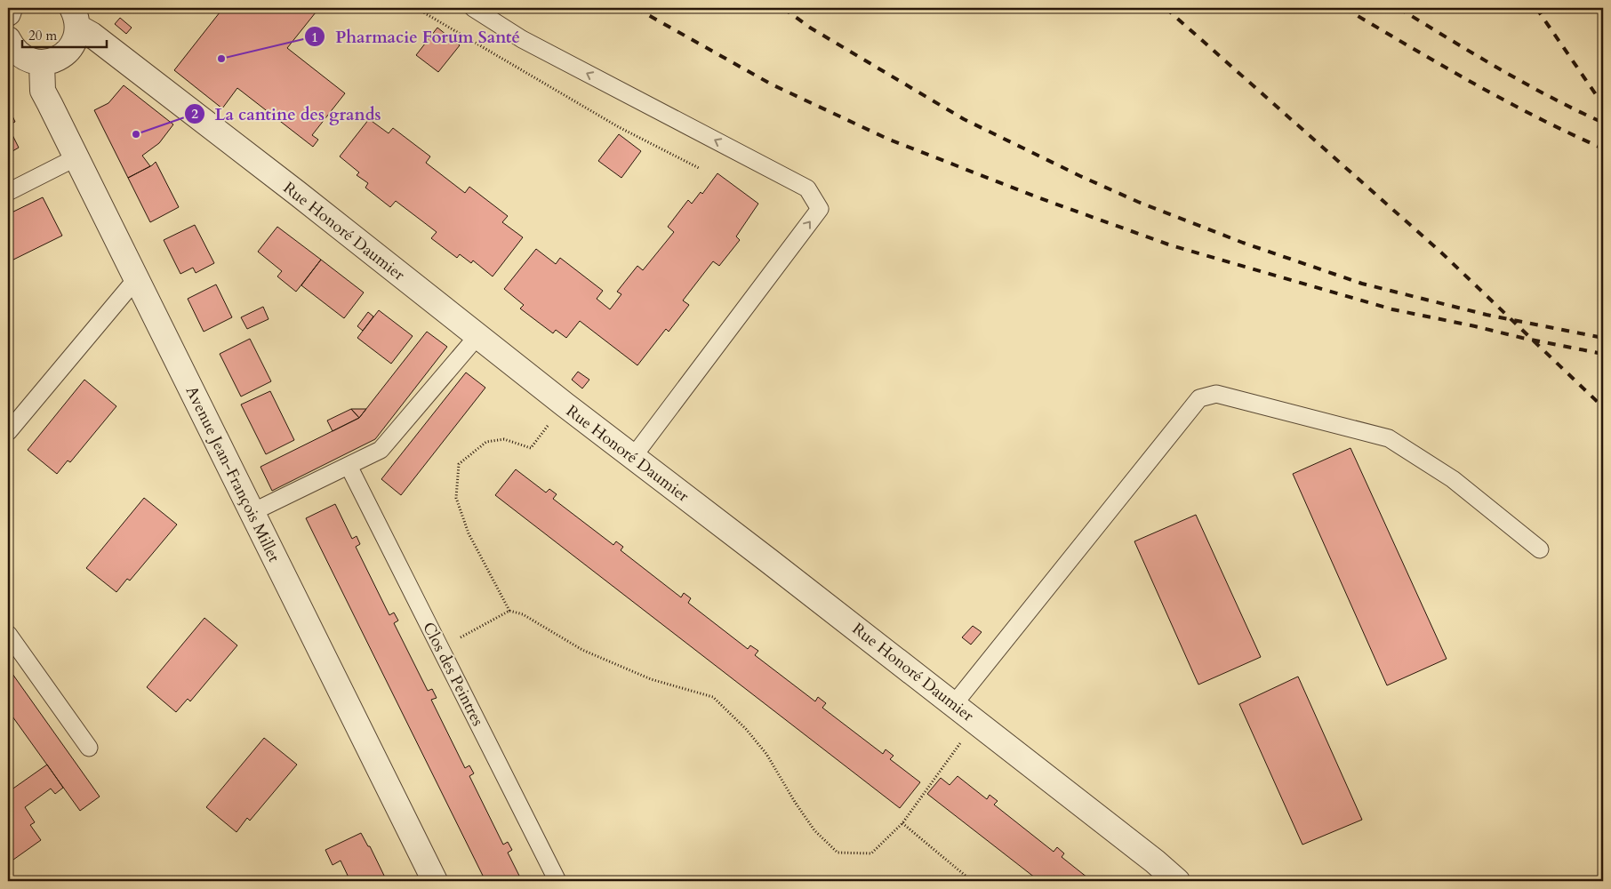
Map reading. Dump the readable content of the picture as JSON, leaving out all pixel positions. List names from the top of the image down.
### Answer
{
  "streets": {
    "street": ["Rue Honoré Daumier", "Avenue Jean-François Millet"],
    "lane": ["Clos des Peintres"]
  },
  "places": ["Pharmacie Forum Santé", "La cantine des grands"],
  "scale_bar": "20 m"
}
